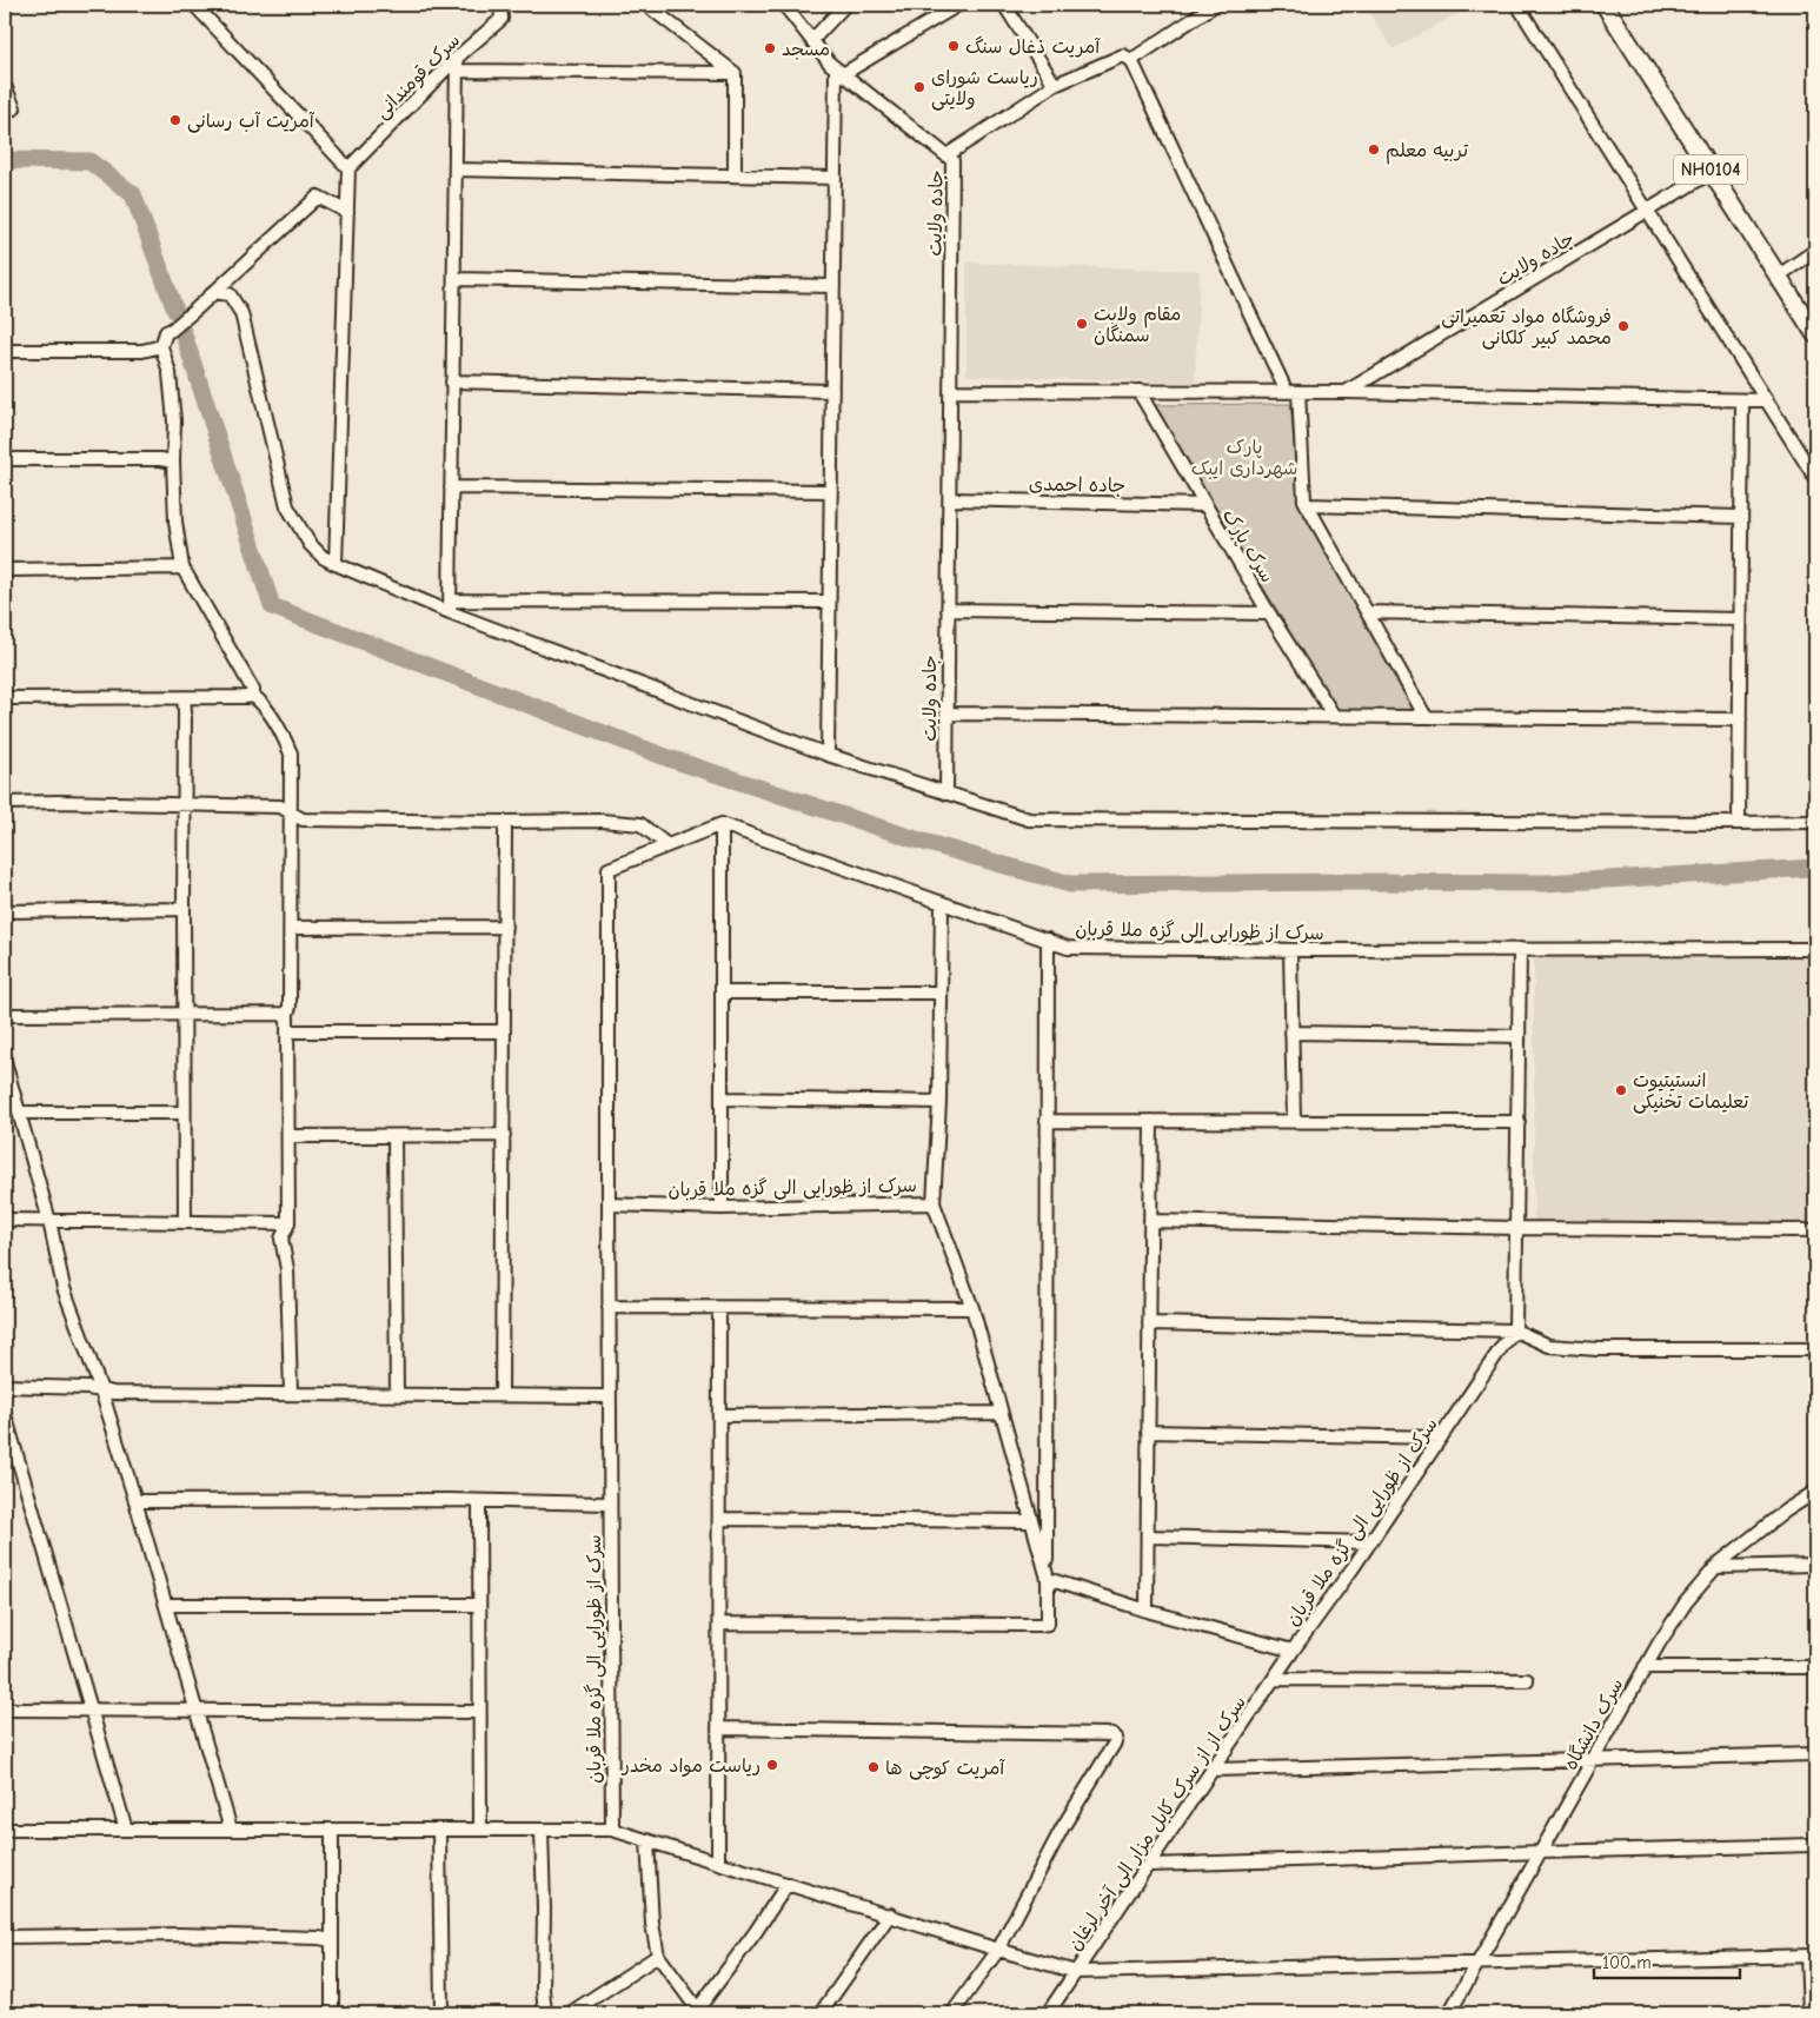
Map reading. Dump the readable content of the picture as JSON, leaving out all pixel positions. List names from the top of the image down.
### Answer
{
  "streets": {
    "highway": ["NH0104"],
    "street": [
      "سرک قومندانی",
      "جاده ولایت",
      "جاده احمدی",
      "سرک پارک",
      "سرک از ظورایی الی گزه ملا قربان",
      "سرک دانشگاه",
      "سرک از از سرک کابل مزار الی آخر لرغان"
    ]
  },
  "crossings": [
    ["NH0104", "جاده ولایت"],
    ["جاده ولایت", "جاده احمدی"],
    ["جاده احمدی", "سرک پارک"],
    ["سرک از ظورایی الی گزه ملا قربان", "سرک از از سرک کابل مزار الی آخر لرغان"]
  ],
  "parks": ["پارک شهرداری ایبک"],
  "places": [
    "آمریت ذغال سنگ",
    "مسجد",
    "ریاست شورای ولایتی",
    "آمریت آب رسانی",
    "تربیه معلم",
    "مقام ولایت سمنگان",
    "فروشگاه مواد تعمیراتی محمد کبیر کلکانی",
    "انستیتیوت تعلیمات تخنیکی",
    "ریاست مواد مخدر",
    "آمریت کوچی ها"
  ],
  "scale_bar": "100 m"
}
